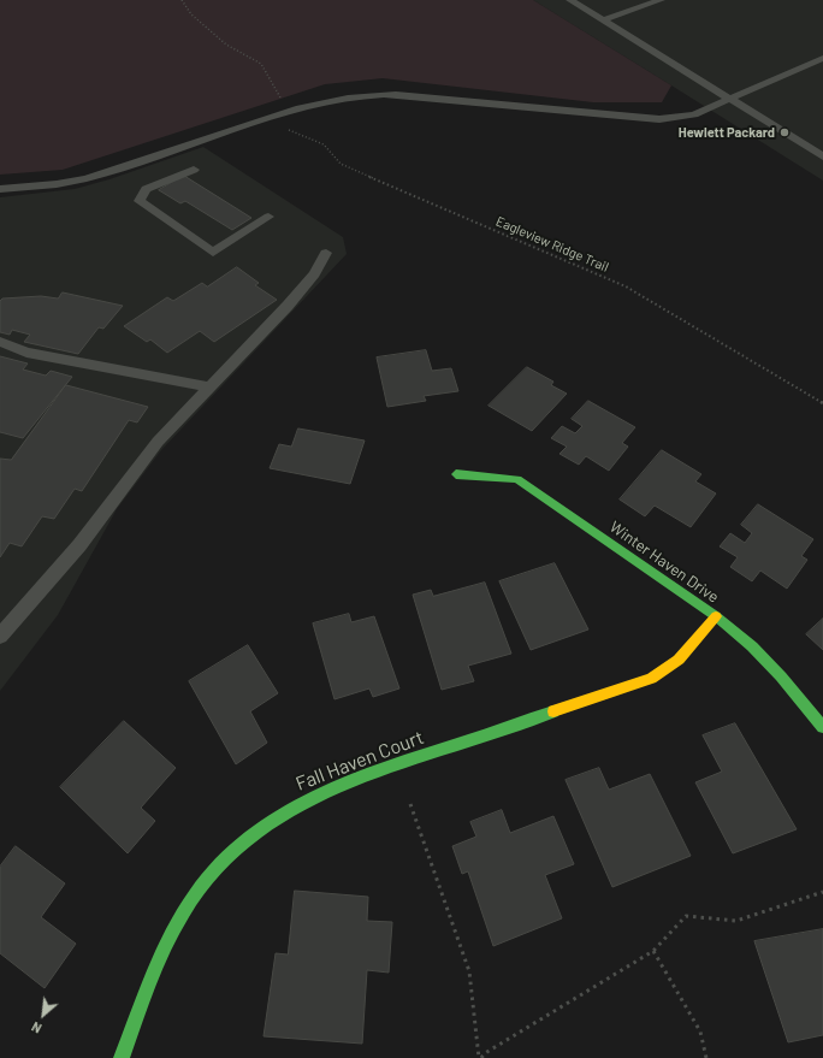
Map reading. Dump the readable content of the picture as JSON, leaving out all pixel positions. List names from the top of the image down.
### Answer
{
  "streets": {
    "street": ["Winter Haven Drive", "Fall Haven Court"],
    "path": ["Eagleview Ridge Trail"]
  },
  "crossings": [
    ["Winter Haven Drive", "Fall Haven Court"]
  ],
  "places": ["Hewlett Packard"],
  "north": "bottom left"
}
